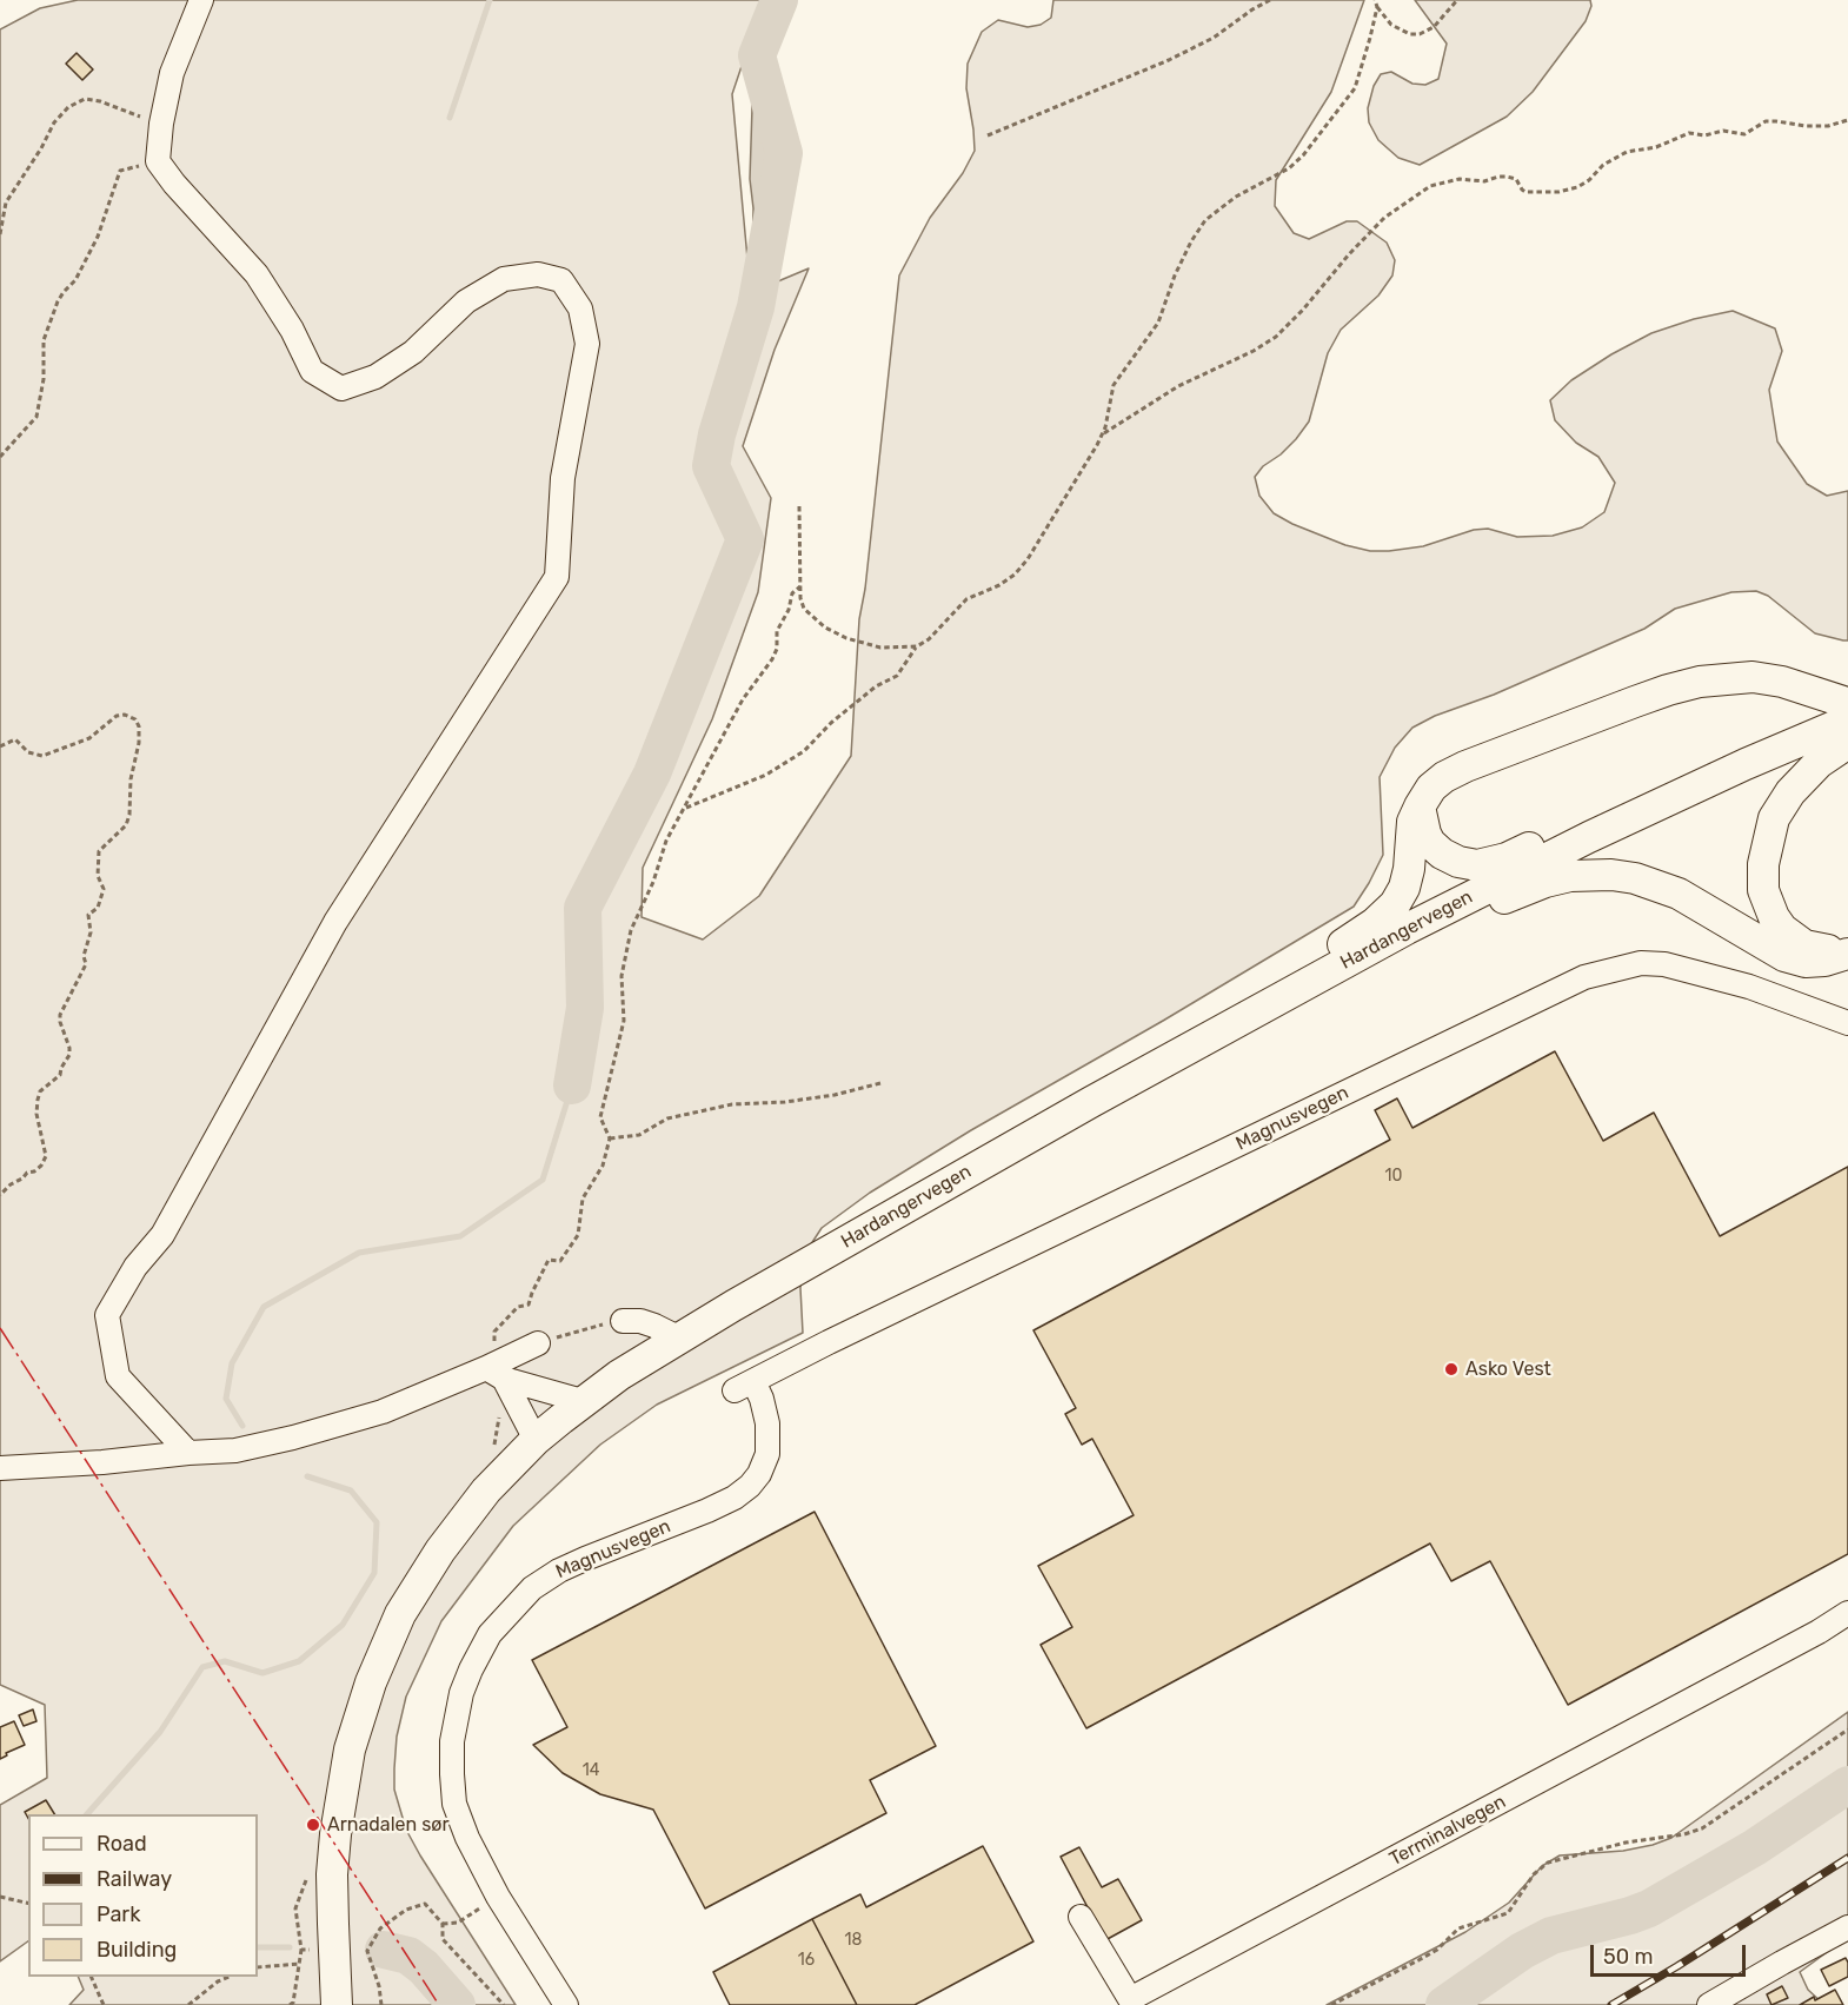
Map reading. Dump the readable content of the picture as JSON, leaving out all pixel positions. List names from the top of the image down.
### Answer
{
  "streets": {
    "main road": ["Hardangervegen"],
    "street": ["Magnusvegen", "Terminalvegen"]
  },
  "places": ["Asko Vest", "Arnadalen sør"],
  "house_numbers": [
    "10",
    "14",
    "18",
    "16"
  ],
  "legend": [
    "Road",
    "Railway",
    "Park",
    "Building"
  ],
  "scale_bar": "50 m"
}
